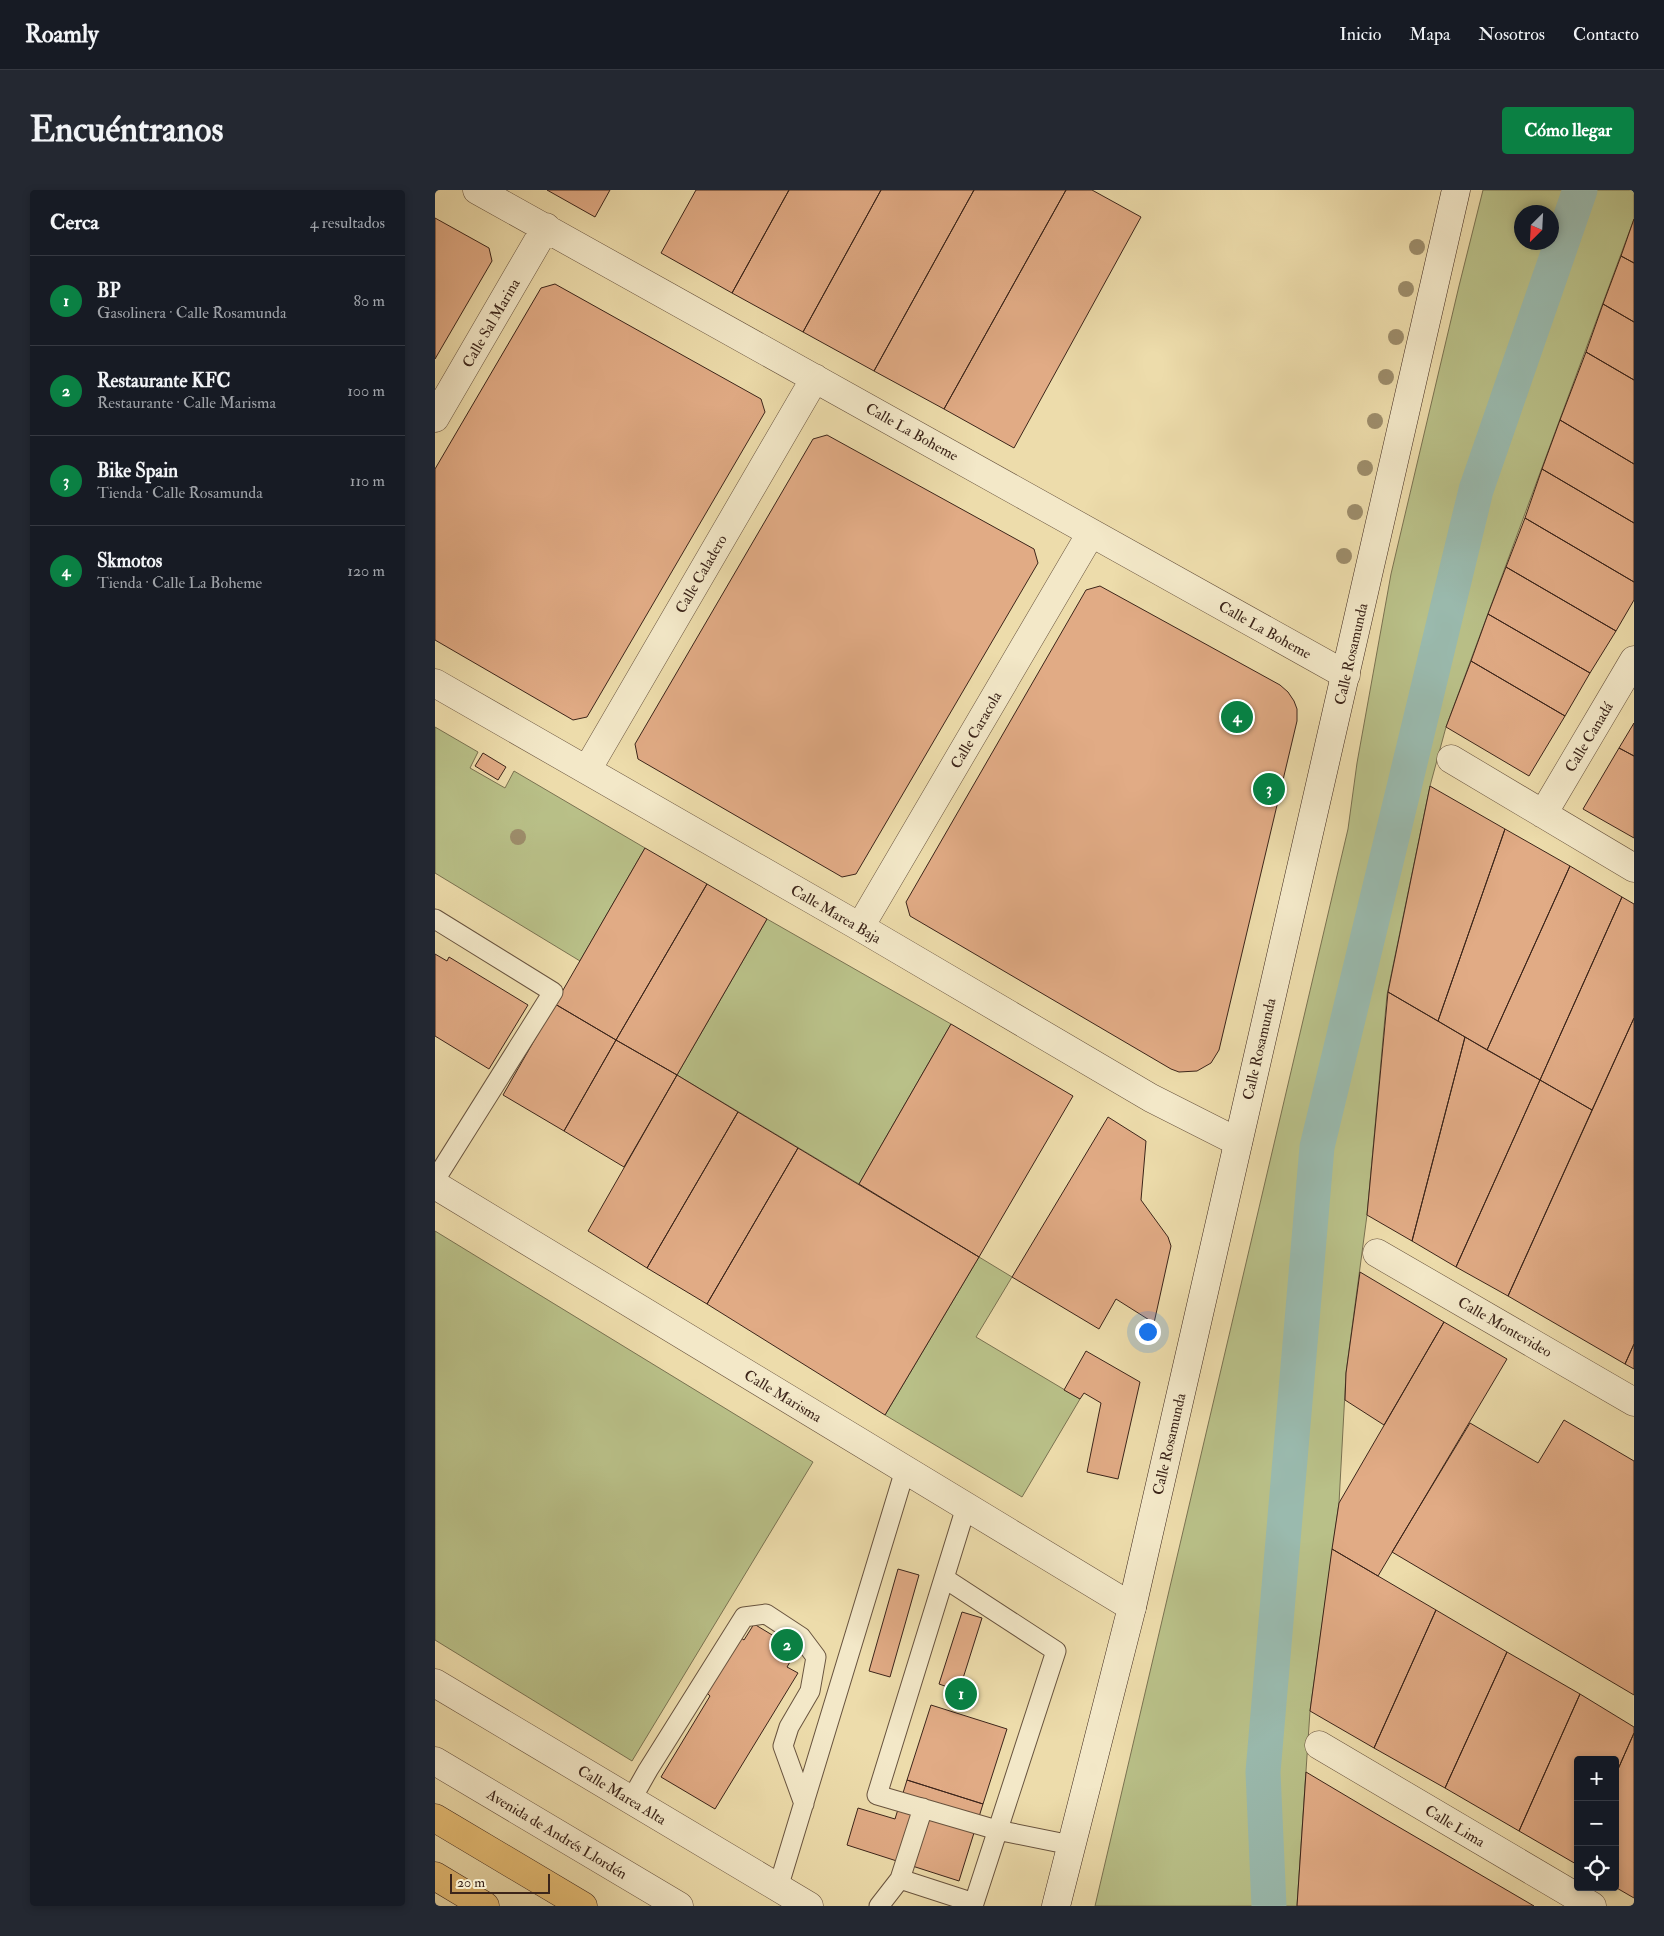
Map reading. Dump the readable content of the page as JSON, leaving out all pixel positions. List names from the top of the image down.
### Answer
{
  "streets": {
    "street": [
      "Calle Sal Marina",
      "Calle La Boheme",
      "Calle Caladero",
      "Calle Rosamunda",
      "Calle Caracola",
      "Calle Canadá",
      "Calle Marea Baja",
      "Calle Montevideo",
      "Calle Marisma",
      "Calle Marea Alta",
      "Calle Lima",
      "Avenida de Andrés Llordén"
    ]
  },
  "crossings": [
    ["Calle Sal Marina", "Calle La Boheme"],
    ["Calle La Boheme", "Calle Caladero"],
    ["Calle La Boheme", "Calle Rosamunda"],
    ["Calle La Boheme", "Calle Caracola"],
    ["Calle Caladero", "Calle Marea Baja"],
    ["Calle Rosamunda", "Calle Marea Baja"],
    ["Calle Rosamunda", "Calle Marisma"],
    ["Calle Caracola", "Calle Marea Baja"]
  ],
  "scale_bar": "20 m",
  "north": "bottom left",
  "page": {
    "header": "Roamly",
    "nav": [
      "Inicio",
      "Mapa",
      "Nosotros",
      "Contacto"
    ],
    "buttons": "Cómo llegar",
    "title": "Encuéntranos",
    "heading": ["Cerca", "4 resultados"],
    "list": [
      {
        "mark": "1",
        "name": "BP",
        "note": "Gasolinera · Calle Rosamunda",
        "value": "80 m"
      },
      {
        "mark": "2",
        "name": "Restaurante KFC",
        "note": "Restaurante · Calle Marisma",
        "value": "100 m"
      },
      {
        "mark": "3",
        "name": "Bike Spain",
        "note": "Tienda · Calle Rosamunda",
        "value": "110 m"
      },
      {
        "mark": "4",
        "name": "Skmotos",
        "note": "Tienda · Calle La Boheme",
        "value": "120 m"
      }
    ],
    "pins": [
      "4",
      "3",
      "2",
      "1"
    ],
    "map_buttons": ["+", "−"],
    "scale": "20 m"
  }
}
